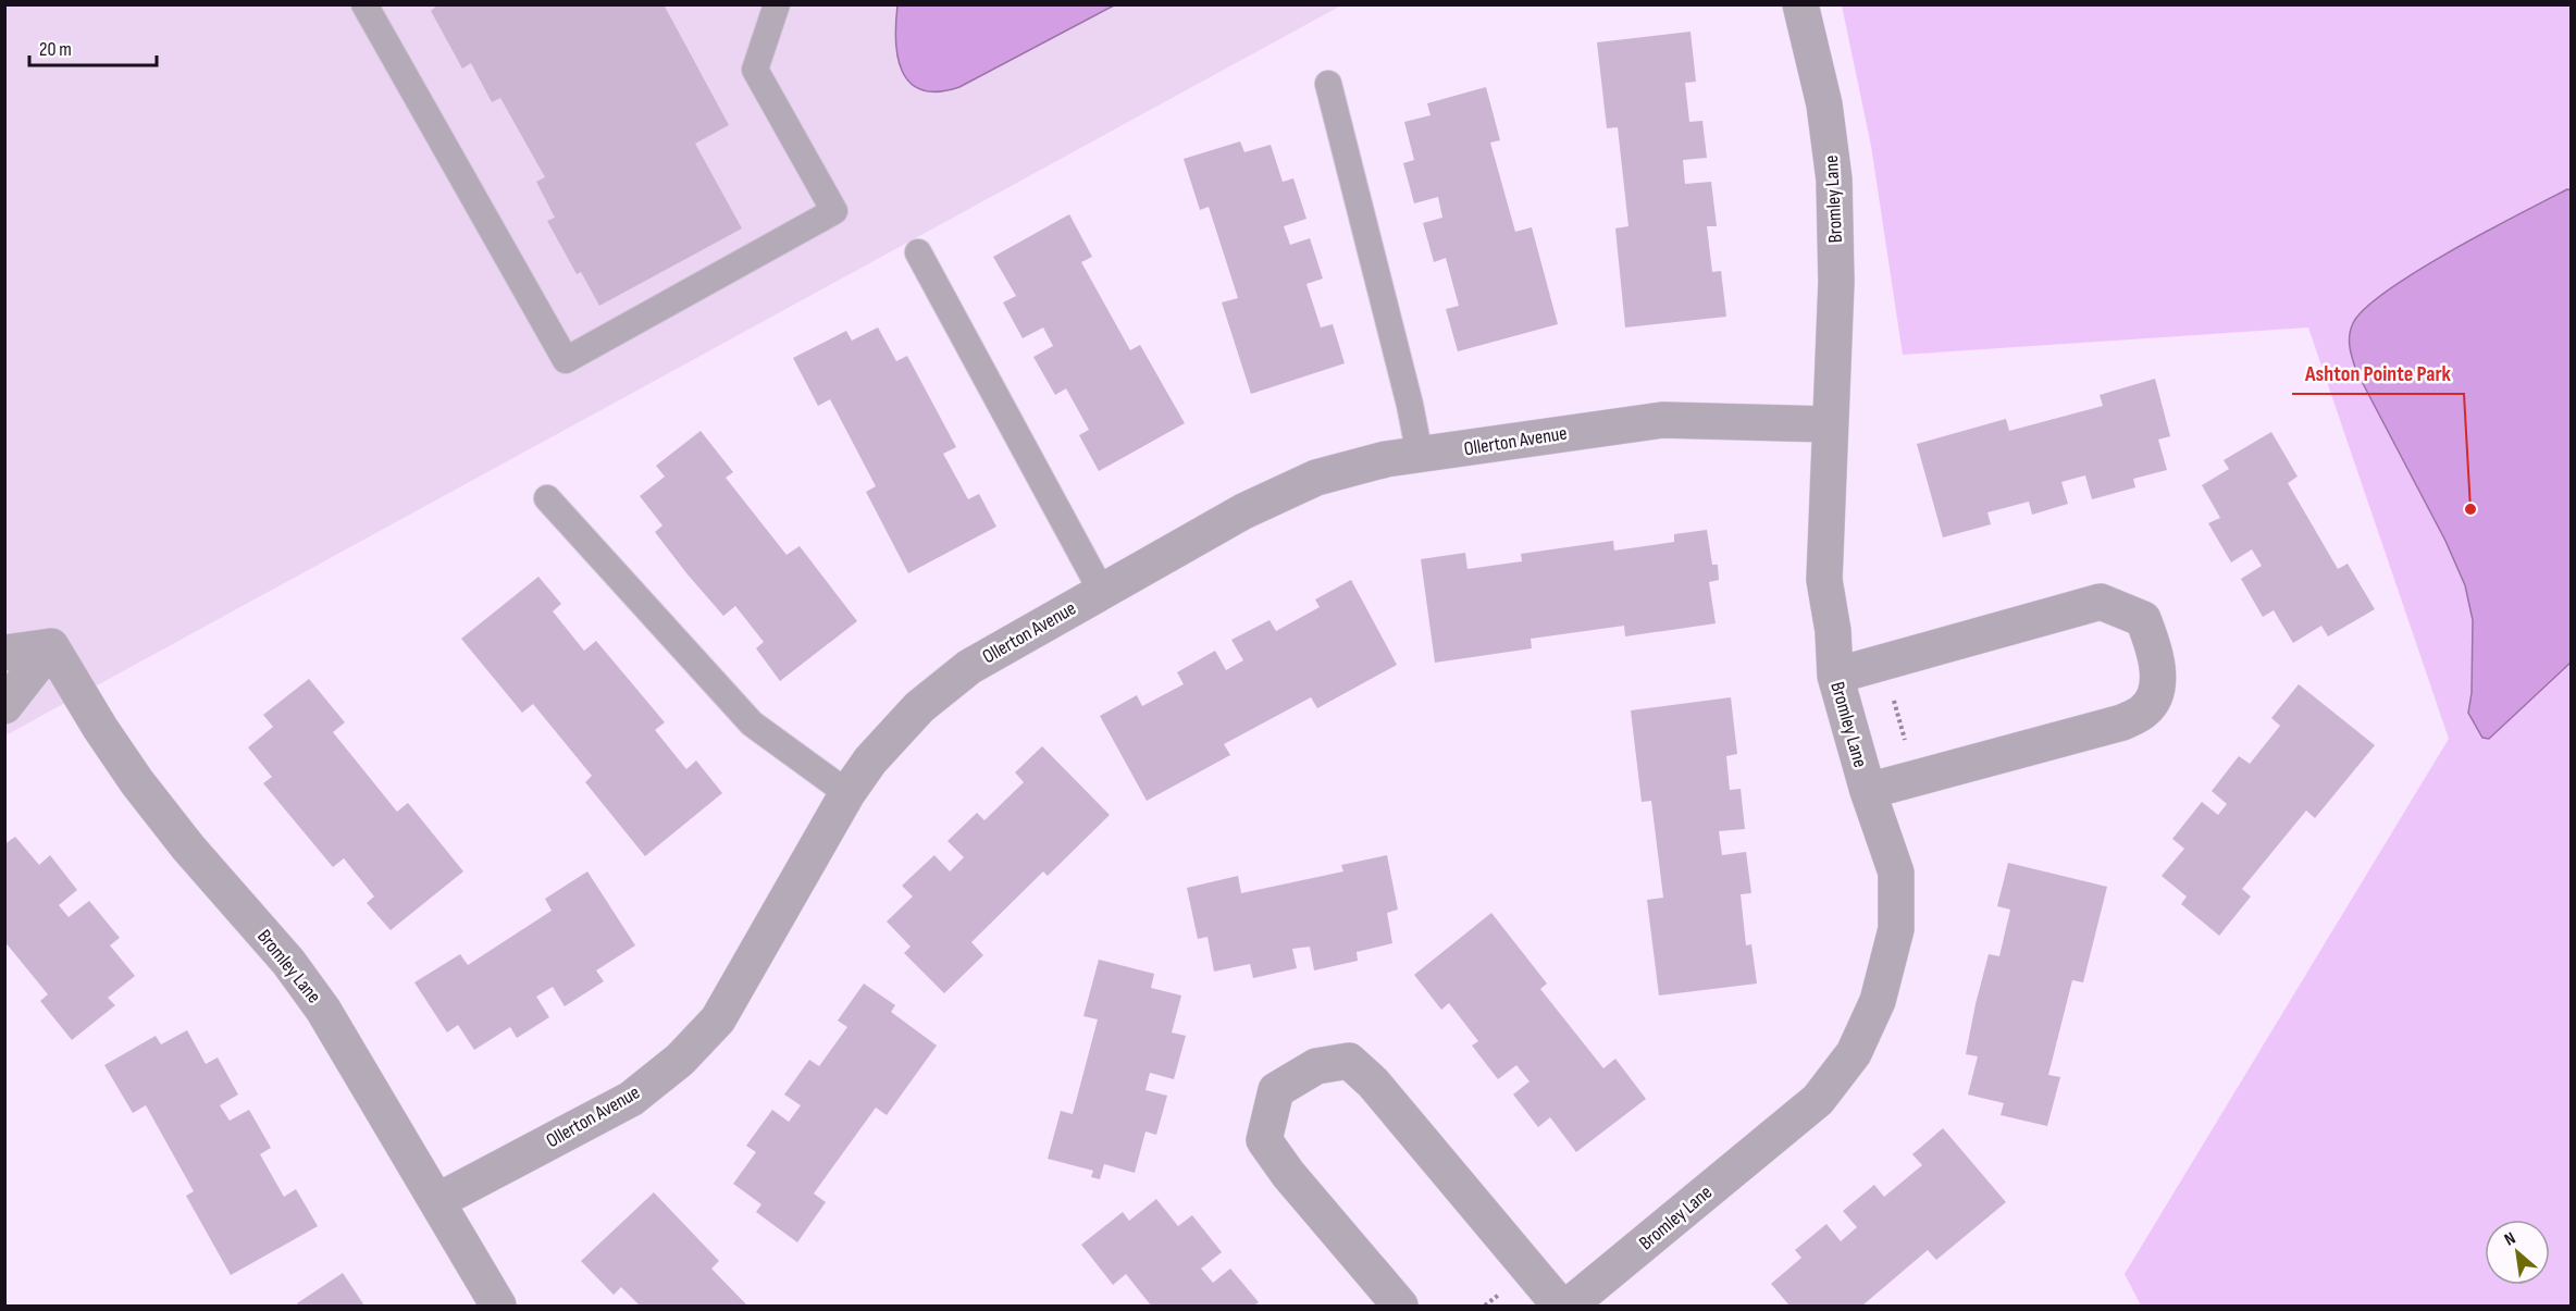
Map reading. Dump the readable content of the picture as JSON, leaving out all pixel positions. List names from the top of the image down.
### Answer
{
  "streets": {
    "street": ["Bromley Lane", "Ollerton Avenue"]
  },
  "crossings": [
    ["Bromley Lane", "Ollerton Avenue"]
  ],
  "places": ["Ashton Pointe Park"],
  "scale_bar": "20 m",
  "north": "top left"
}
